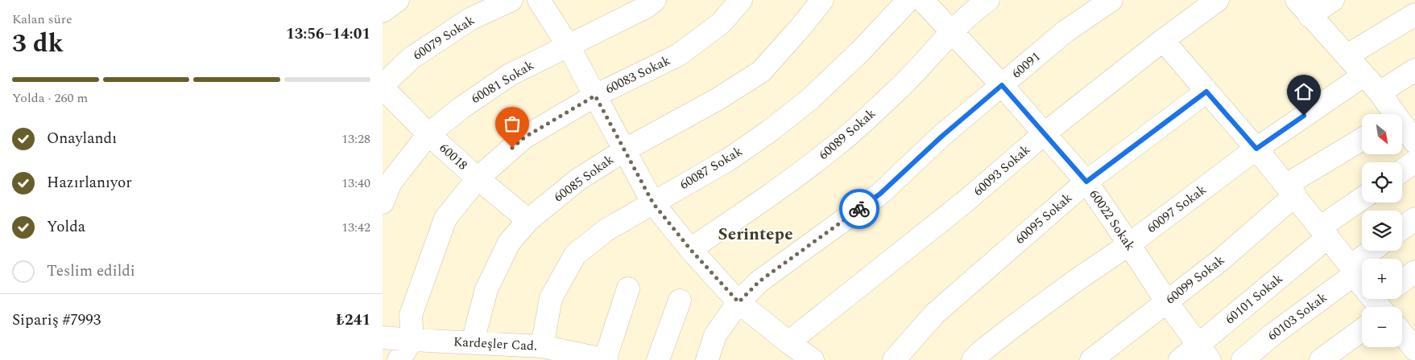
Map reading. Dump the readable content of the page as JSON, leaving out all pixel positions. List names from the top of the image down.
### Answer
{
  "streets": {
    "street": [
      "60079 Sokak",
      "60091",
      "60083 Sokak",
      "60081 Sokak",
      "60089 Sokak",
      "60018",
      "60087 Sokak",
      "60093 Sokak",
      "60085 Sokak",
      "60097 Sokak",
      "60095 Sokak",
      "60022 Sokak",
      "60099 Sokak",
      "60101 Sokak",
      "60103 Sokak",
      "Kardeşler Cad."
    ]
  },
  "crossings": [
    ["60079 Sokak", "60018"],
    ["60091", "60022 Sokak"],
    ["60083 Sokak", "60018"],
    ["60083 Sokak", "Kardeşler Cad."],
    ["60081 Sokak", "60018"],
    ["60089 Sokak", "60022 Sokak"],
    ["60018", "60085 Sokak"],
    ["60087 Sokak", "Kardeşler Cad."],
    ["60093 Sokak", "60022 Sokak"],
    ["60085 Sokak", "Kardeşler Cad."],
    ["60097 Sokak", "60022 Sokak"],
    ["60095 Sokak", "60022 Sokak"],
    ["60022 Sokak", "60099 Sokak"],
    ["60022 Sokak", "60101 Sokak"]
  ],
  "districts": ["Serintepe"],
  "north": "bottom right",
  "page": {
    "heading": ["3 dk", "Kalan süre", "13:56–14:01"],
    "panel": ["Sipariş #7993", "₺241"],
    "bar": "Yolda · 260 m",
    "map_buttons": ["+", "−"],
    "list": [
      ["Onaylandı", "13:28"],
      ["Hazırlanıyor", "13:40"],
      ["Yolda", "13:42"],
      "Teslim edildi"
    ]
  }
}
